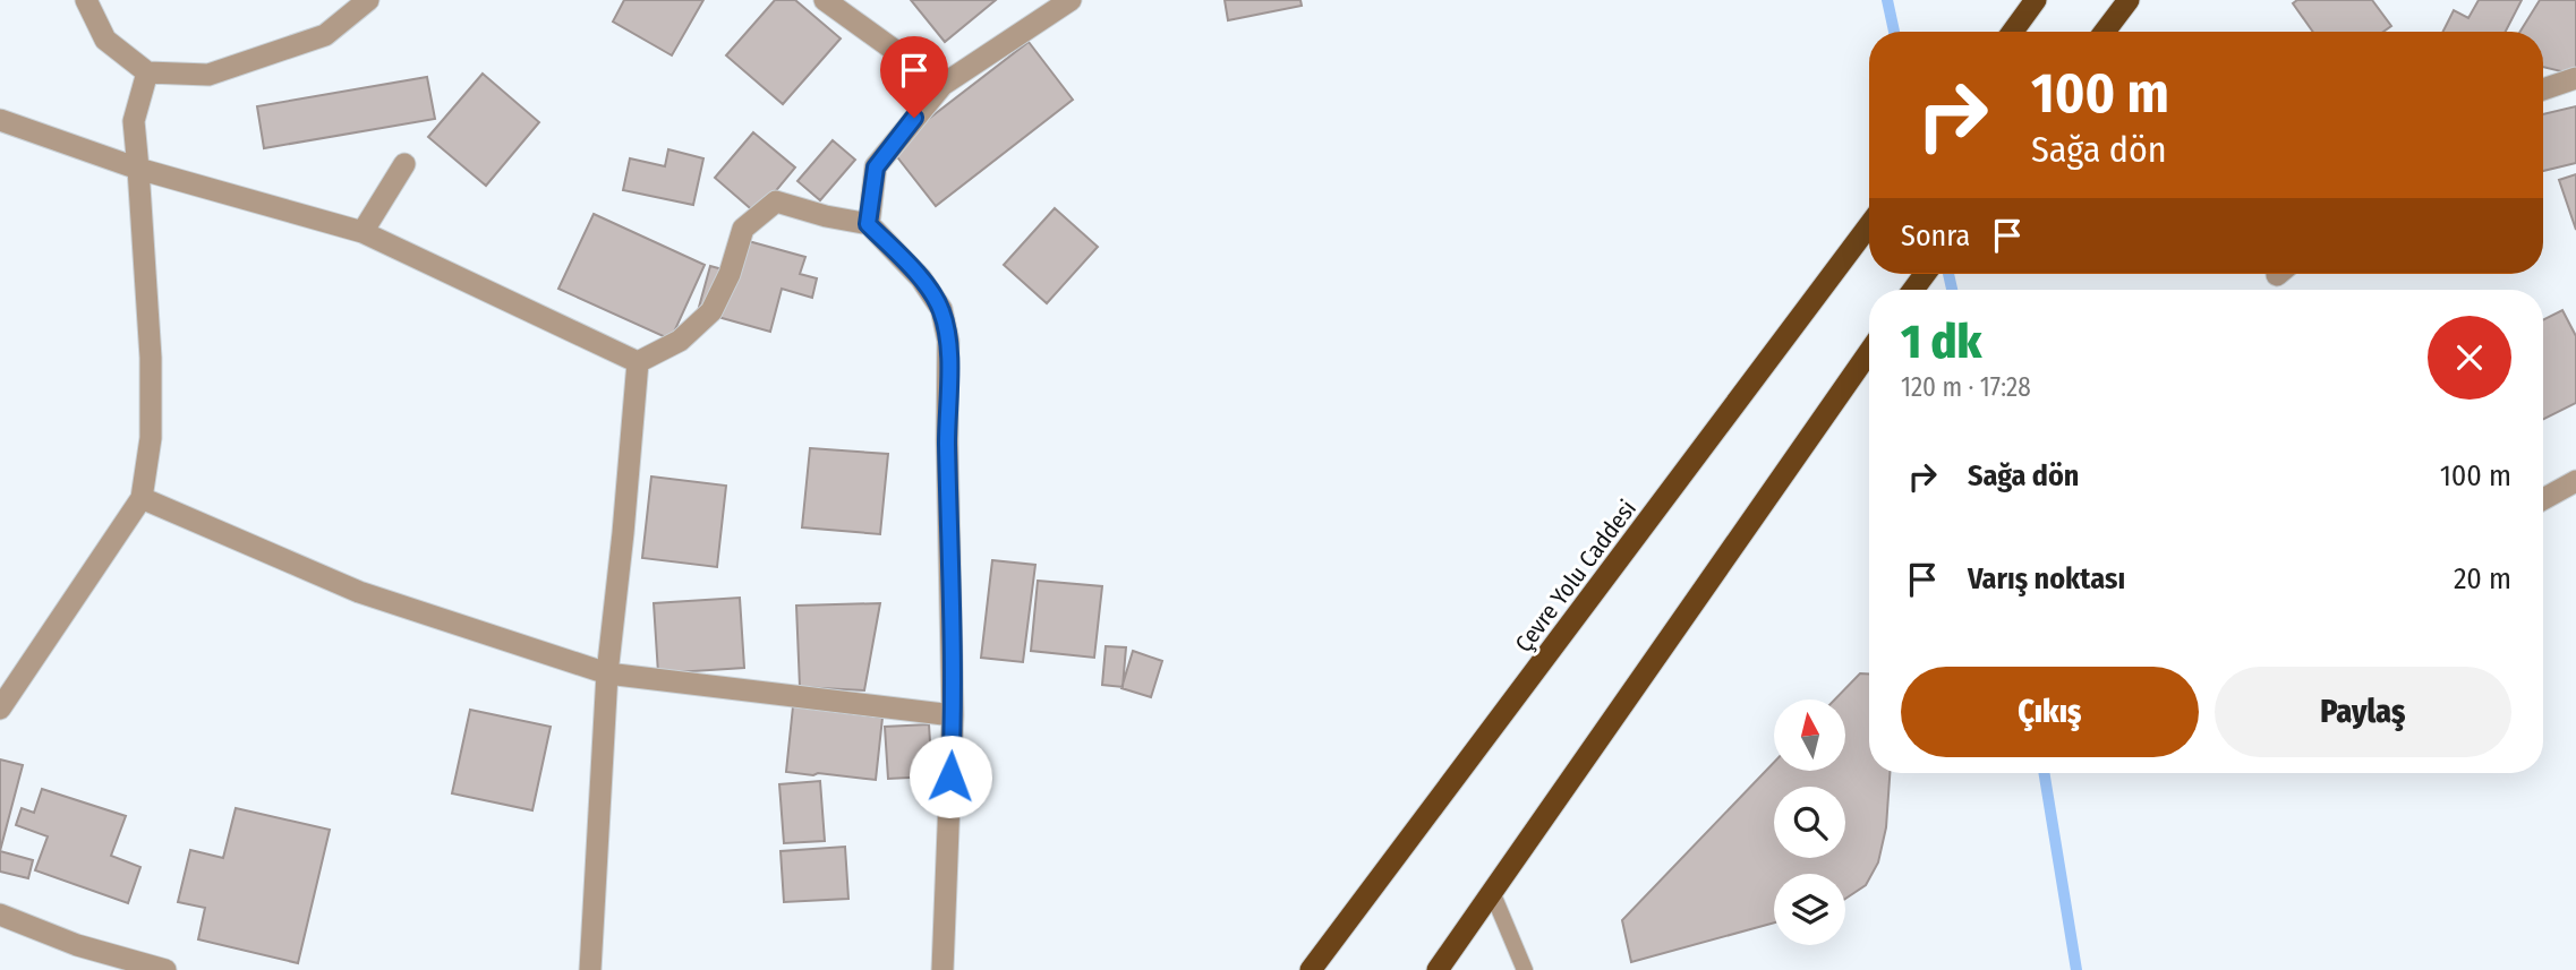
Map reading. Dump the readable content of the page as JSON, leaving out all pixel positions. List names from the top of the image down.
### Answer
{
  "streets": {
    "highway": ["Çevre Yolu Caddesi"]
  },
  "north": "top",
  "page": {
    "turn": ["100 m", "Sağa dön"],
    "then": "Sonra",
    "heading": ["1 dk", "120 m · 17:28"],
    "list": [
      {
        "name": "Sağa dön",
        "value": "100 m"
      },
      {
        "name": "Varış noktası",
        "value": "20 m"
      }
    ],
    "buttons": ["Çıkış", "Paylaş"]
  }
}
